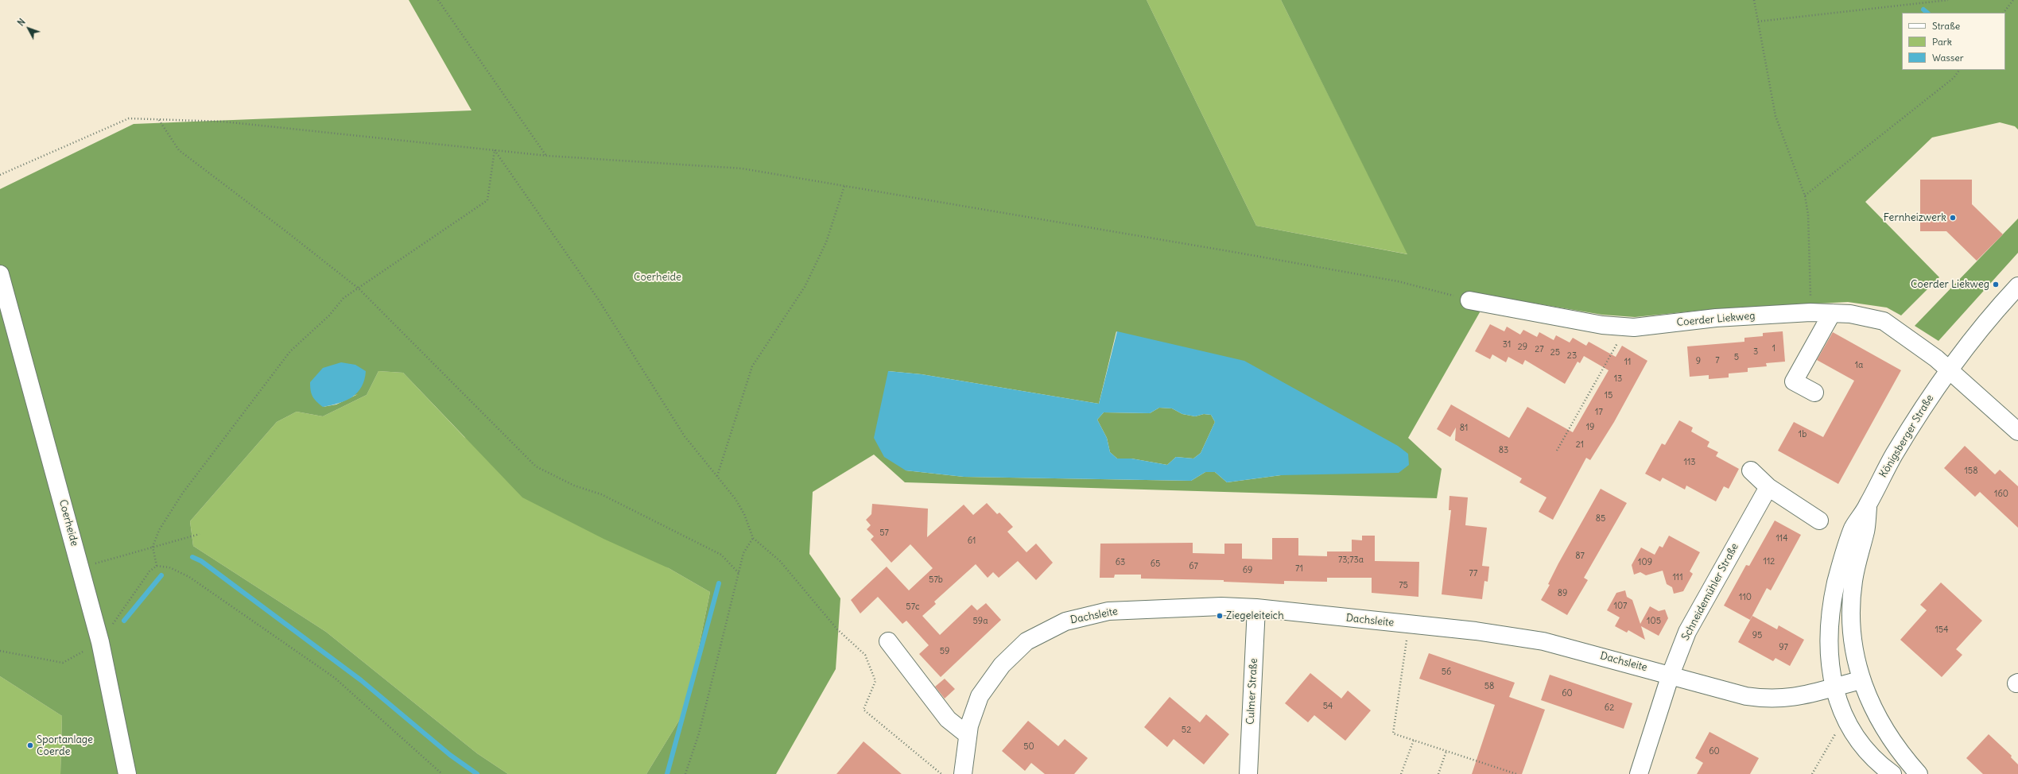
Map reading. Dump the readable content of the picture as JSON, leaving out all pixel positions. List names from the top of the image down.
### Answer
{
  "streets": {
    "street": [
      "Coerder Liekweg",
      "Königsberger Straße",
      "Coerheide",
      "Schneidemühler Straße",
      "Dachsleite",
      "Culmer Straße"
    ]
  },
  "crossings": [
    ["Coerder Liekweg", "Königsberger Straße"],
    ["Königsberger Straße", "Dachsleite"],
    ["Schneidemühler Straße", "Dachsleite"],
    ["Dachsleite", "Culmer Straße"]
  ],
  "parks": ["Coerheide"],
  "places": [
    "Fernheizwerk",
    "Coerder Liekweg",
    "Ziegeleiteich",
    "Sportanlage Coerde"
  ],
  "house_numbers": [
    "31",
    "29",
    "1",
    "27",
    "3",
    "25",
    "23",
    "5",
    "7",
    "9",
    "11",
    "1a",
    "13",
    "15",
    "17",
    "19",
    "81",
    "1b",
    "21",
    "83",
    "113",
    "158",
    "160",
    "85",
    "57",
    "114",
    "61",
    "87",
    "73;73a",
    "112",
    "63",
    "109",
    "65",
    "67",
    "71",
    "69",
    "77",
    "111",
    "57b",
    "75",
    "89",
    "110",
    "107",
    "57c",
    "59a",
    "105",
    "154",
    "95",
    "97",
    "59",
    "56",
    "58",
    "60",
    "54",
    "62",
    "52",
    "50",
    "60"
  ],
  "legend": ["Straße", "Park", "Wasser"],
  "north": "top left"
}
